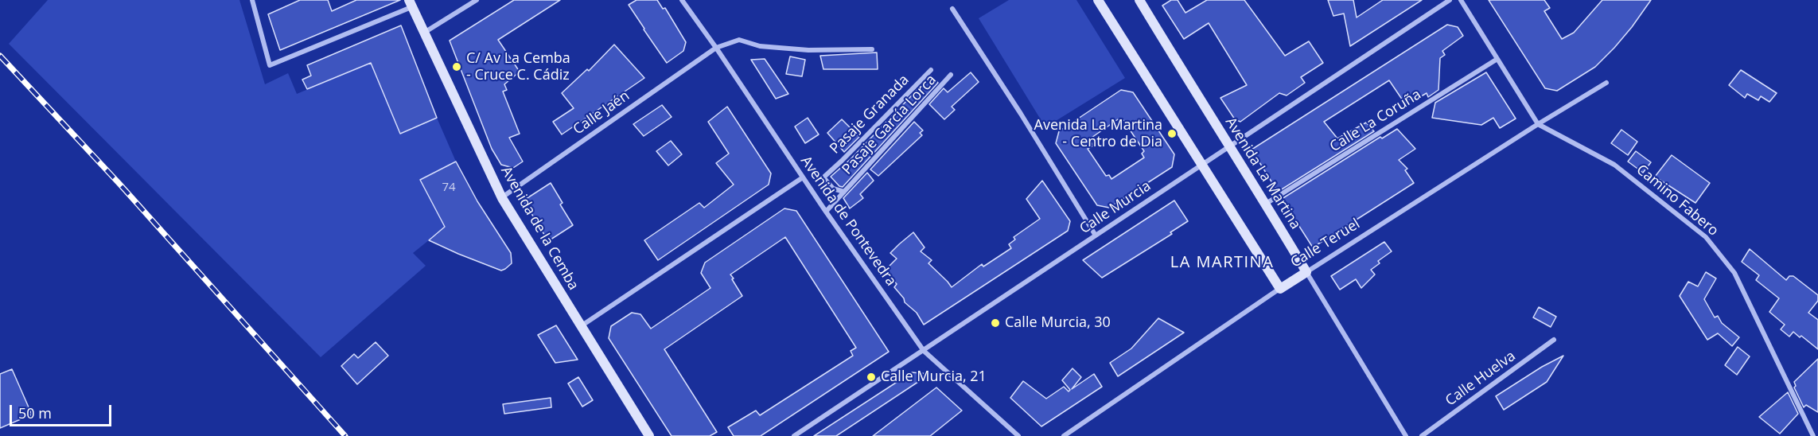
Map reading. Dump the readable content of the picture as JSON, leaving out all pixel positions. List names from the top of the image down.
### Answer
{
  "streets": {
    "street": [
      "Calle Jaén",
      "Pasaje Granada",
      "Calle La Coruña",
      "Pasaje García Lorca",
      "Avenida La Martina",
      "Camino Fabero",
      "Calle Murcia",
      "Avenida de Pontevedra",
      "Avenida de la Cemba",
      "Calle Teruel",
      "Calle Huelva"
    ]
  },
  "crossings": [
    ["Calle Jaén", "Avenida de Pontevedra"],
    ["Calle Jaén", "Avenida de la Cemba"],
    ["Pasaje Granada", "Pasaje García Lorca"],
    ["Calle La Coruña", "Avenida La Martina"],
    ["Pasaje García Lorca", "Avenida de Pontevedra"],
    ["Avenida La Martina", "Calle Murcia"],
    ["Avenida La Martina", "Calle Teruel"],
    ["Camino Fabero", "Calle Teruel"],
    ["Calle Murcia", "Avenida de Pontevedra"]
  ],
  "districts": ["LA MARTINA"],
  "places": [
    "C/ Av La Cemba - Cruce C. Cádiz",
    "Avenida La Martina - Centro de Dia",
    "Calle Murcia, 30",
    "Calle Murcia, 21"
  ],
  "house_numbers": ["74"],
  "scale_bar": "50 m"
}
